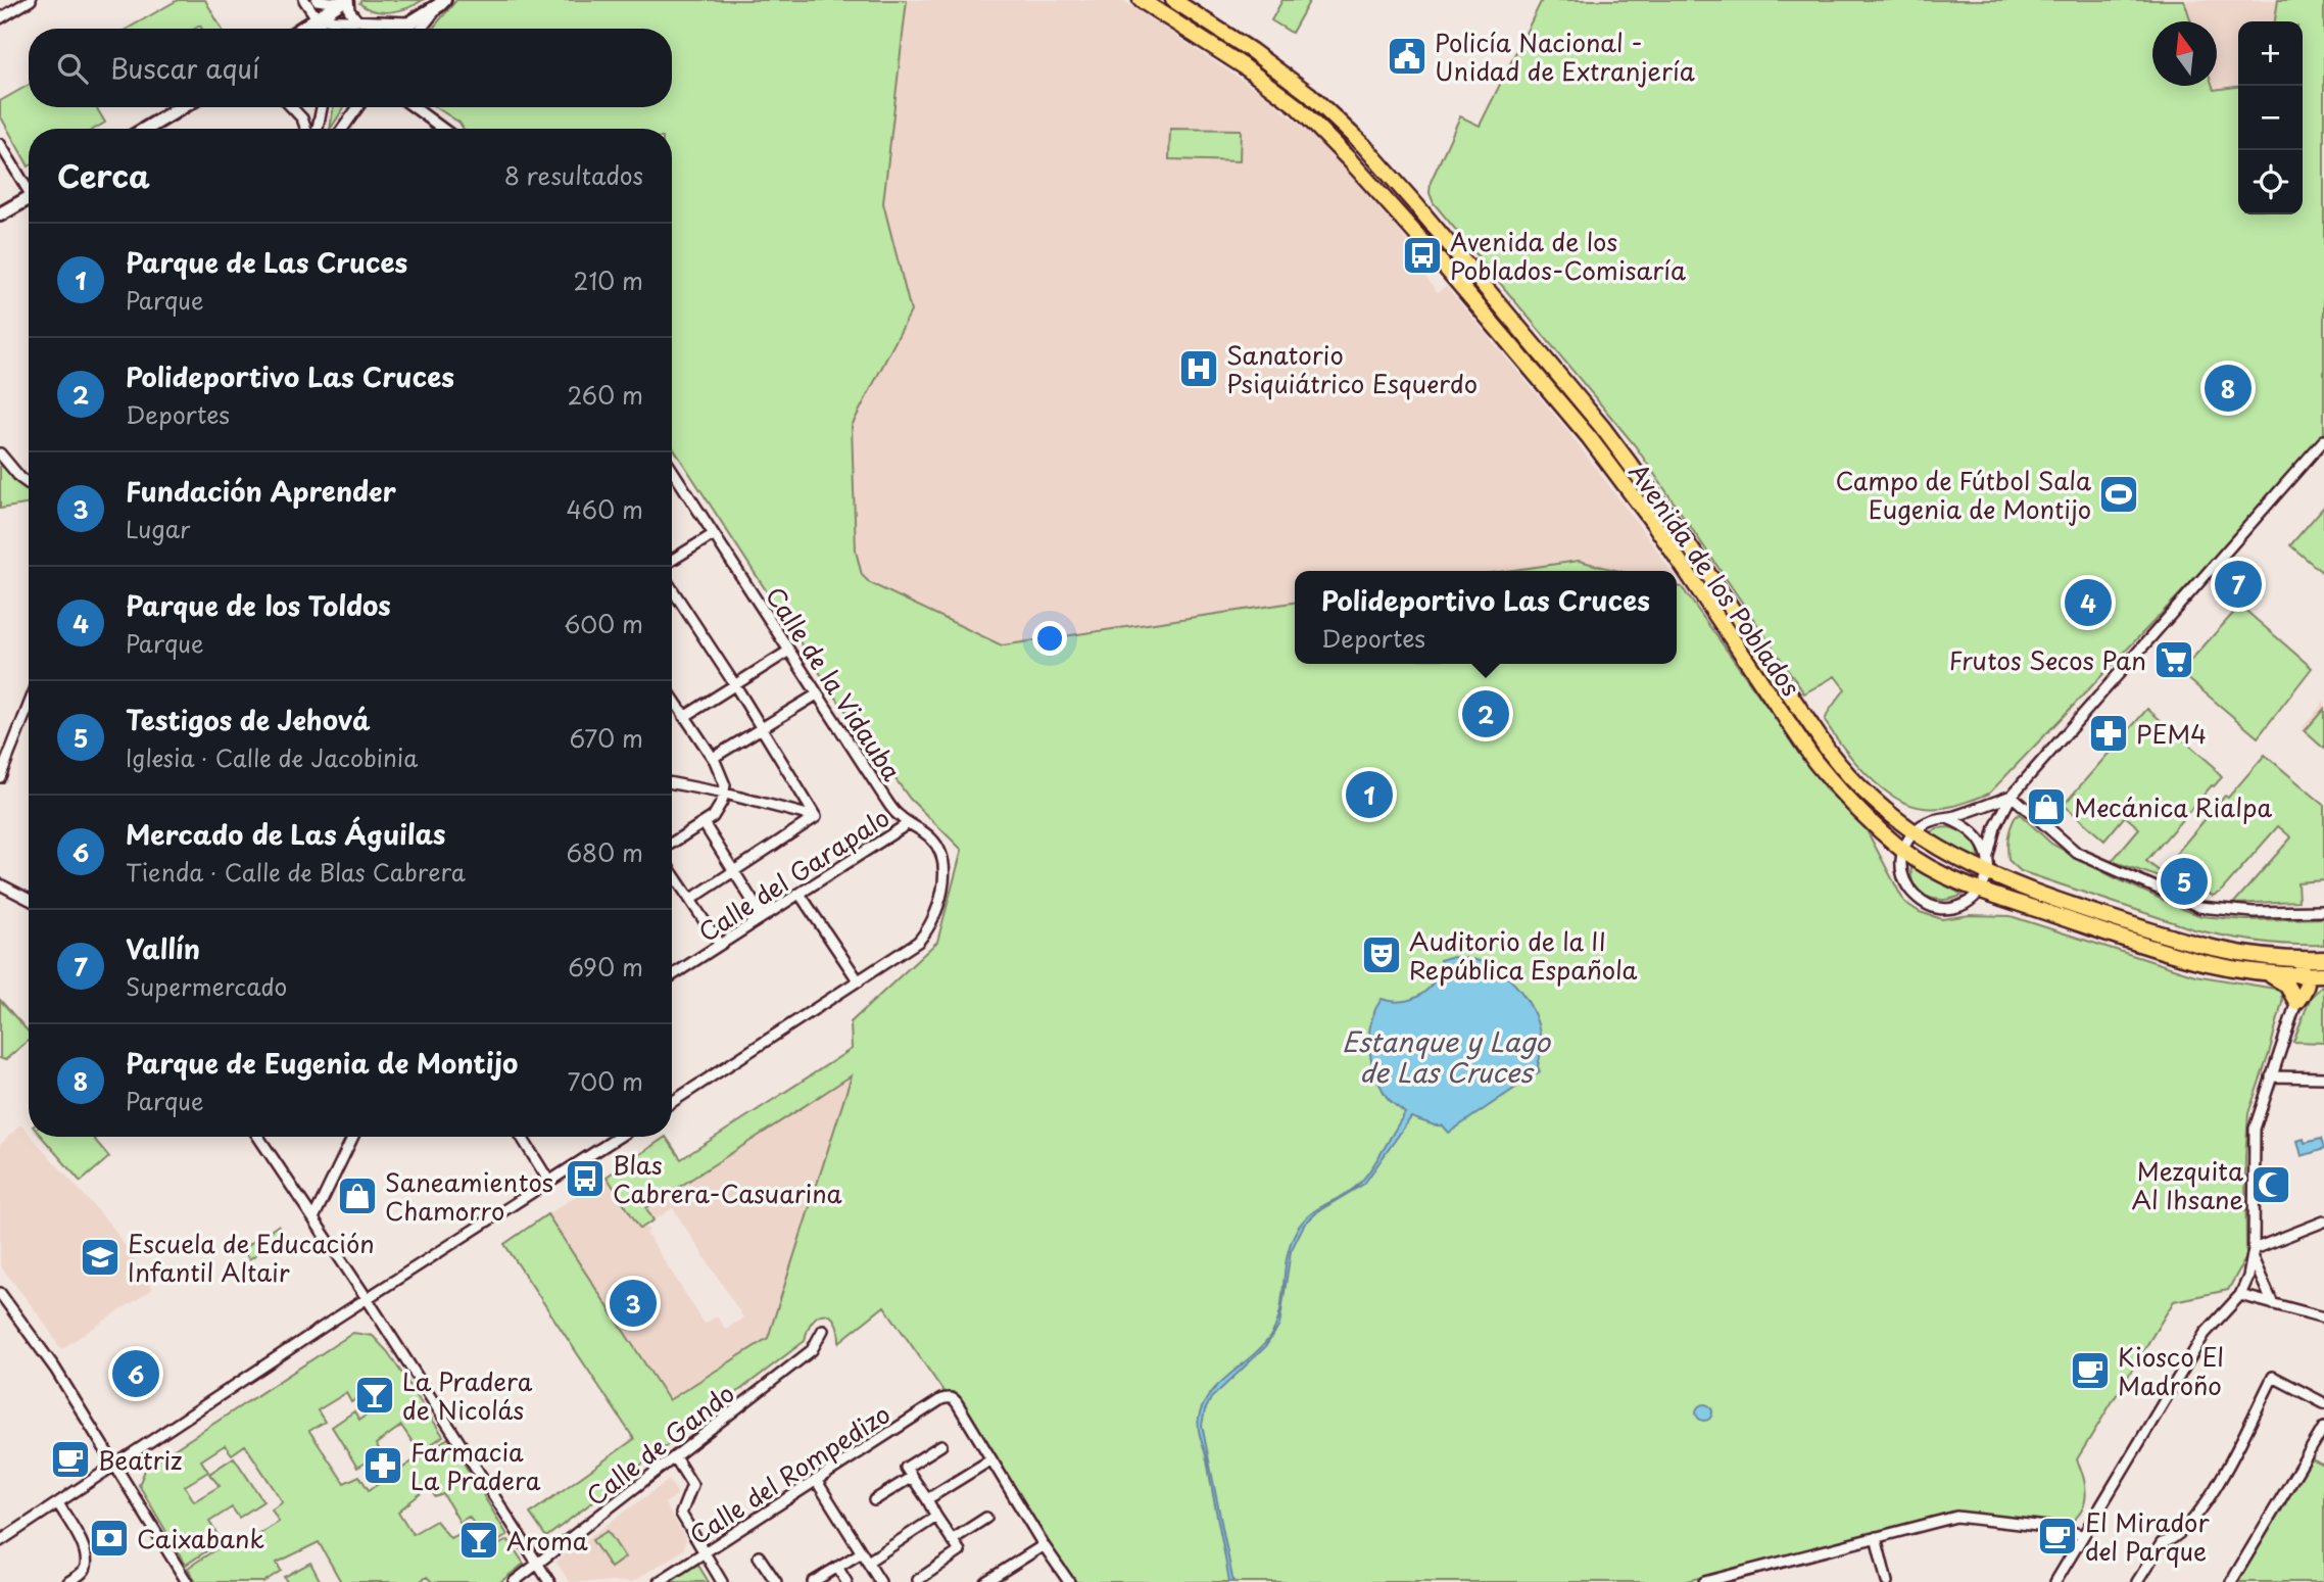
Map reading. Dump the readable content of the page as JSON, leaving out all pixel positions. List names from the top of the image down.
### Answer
{
  "streets": {
    "main road": ["Avenida de los Poblados"],
    "street": [
      "Calle de la Vidauba",
      "Calle del Garapalo",
      "Calle de Gando",
      "Calle del Rompedizo"
    ]
  },
  "crossings": [
    ["Calle de la Vidauba", "Calle del Garapalo"]
  ],
  "water": ["Estanque y Lago de Las Cruces"],
  "places": {
    "public building": ["Policía Nacional - Unidad de Extranjería"],
    "bus stop": ["Avenida de los Poblados-Comisaría", "Blas Cabrera-Casuarina"],
    "hospital": ["Sanatorio Psiquiátrico Esquerdo"],
    "sports": ["Campo de Fútbol Sala Eugenia de Montijo"],
    "supermarket": ["Frutos Secos Pan"],
    "pharmacy": ["PEM4", "Farmacia La Pradera"],
    "shop": ["Mecánica Rialpa", "Saneamientos Chamorro"],
    "theatre": ["Auditorio de la II República Española"],
    "mosque": ["Mezquita Al Ihsane"],
    "school or university": ["Escuela de Educación Infantil Altair"],
    "cafe": ["Kiosco El Madroño", "Beatriz", "El Mirador del Parque"],
    "bar": ["La Pradera de Nicolás", "Aroma"],
    "bank": ["Caixabank"]
  },
  "north": "top",
  "page": {
    "map_buttons": ["+", "−"],
    "search": "Buscar aquí",
    "heading": ["Cerca", "8 resultados"],
    "list": [
      {
        "mark": "1",
        "name": "Parque de Las Cruces",
        "note": "Parque",
        "value": "210 m"
      },
      {
        "mark": "2",
        "name": "Polideportivo Las Cruces",
        "note": "Deportes",
        "value": "260 m"
      },
      {
        "mark": "3",
        "name": "Fundación Aprender",
        "note": "Lugar",
        "value": "460 m"
      },
      {
        "mark": "4",
        "name": "Parque de los Toldos",
        "note": "Parque",
        "value": "600 m"
      },
      {
        "mark": "5",
        "name": "Testigos de Jehová",
        "note": "Iglesia · Calle de Jacobinia",
        "value": "670 m"
      },
      {
        "mark": "6",
        "name": "Mercado de Las Águilas",
        "note": "Tienda · Calle de Blas Cabrera",
        "value": "680 m"
      },
      {
        "mark": "7",
        "name": "Vallín",
        "note": "Supermercado",
        "value": "690 m"
      },
      {
        "mark": "8",
        "name": "Parque de Eugenia de Montijo",
        "note": "Parque",
        "value": "700 m"
      }
    ],
    "pins": [
      "8",
      "7",
      "4",
      "2",
      "1",
      "5",
      "3",
      "6"
    ],
    "popup": ["Polideportivo Las Cruces", "Deportes"]
  }
}
